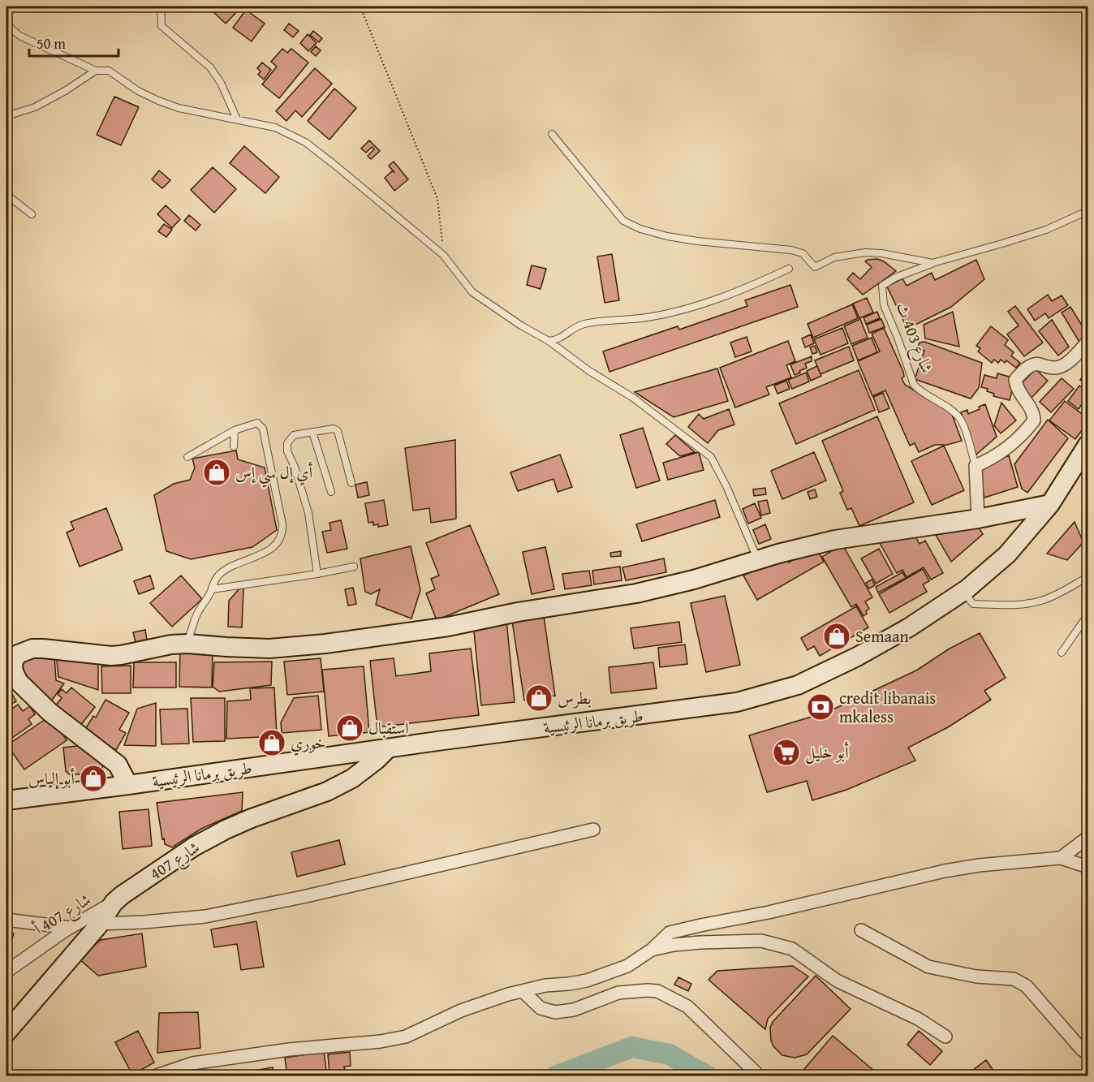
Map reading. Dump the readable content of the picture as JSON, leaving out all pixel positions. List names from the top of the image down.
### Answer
{
  "streets": {
    "street": [
      "شارع 403 ث",
      "طريق برمانا الرئيسية",
      "شارع 407",
      "شارع 407 أ"
    ]
  },
  "crossings": [
    ["طريق برمانا الرئيسية", "شارع 407"],
    ["شارع 407", "شارع 407 أ"]
  ],
  "places": {
    "shop": [
      "أي إل سي إس",
      "Semaan",
      "بطرس",
      "استقبال",
      "خوري",
      "أبو إلياس"
    ],
    "bank": ["credit libanais mkaless"],
    "supermarket": ["أبو خليل"]
  },
  "scale_bar": "50 m"
}
